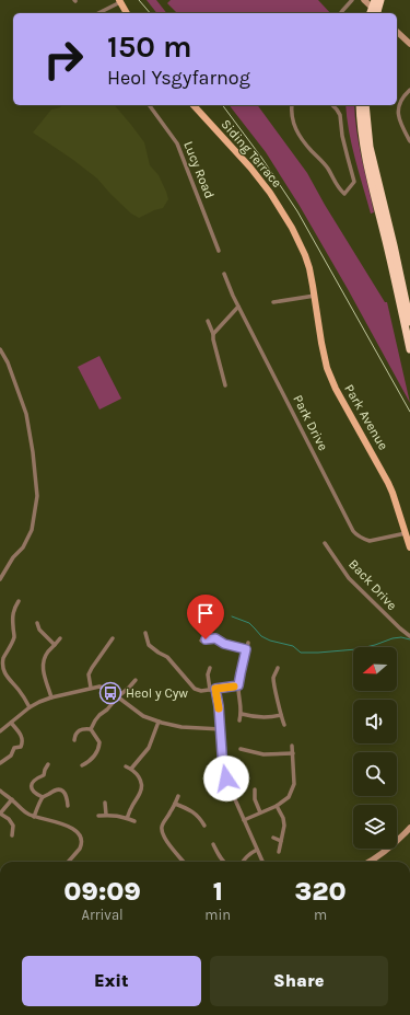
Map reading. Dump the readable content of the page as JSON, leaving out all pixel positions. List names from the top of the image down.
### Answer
{
  "streets": {
    "main road": ["Siding Terrace", "Park Avenue"],
    "street": ["Lucy Road", "Park Drive", "Back Drive"]
  },
  "crossings": [
    ["Siding Terrace", "Park Avenue"],
    ["Park Avenue", "Park Drive"]
  ],
  "places": {
    "bus stop": ["Heol y Cyw"]
  },
  "north": "left",
  "page": {
    "turn": ["150 m", "Heol Ysgyfarnog"],
    "eta": [
      "09:09",
      "Arrival",
      "1",
      "min",
      "320",
      "m"
    ],
    "buttons": ["Exit", "Share"]
  }
}
